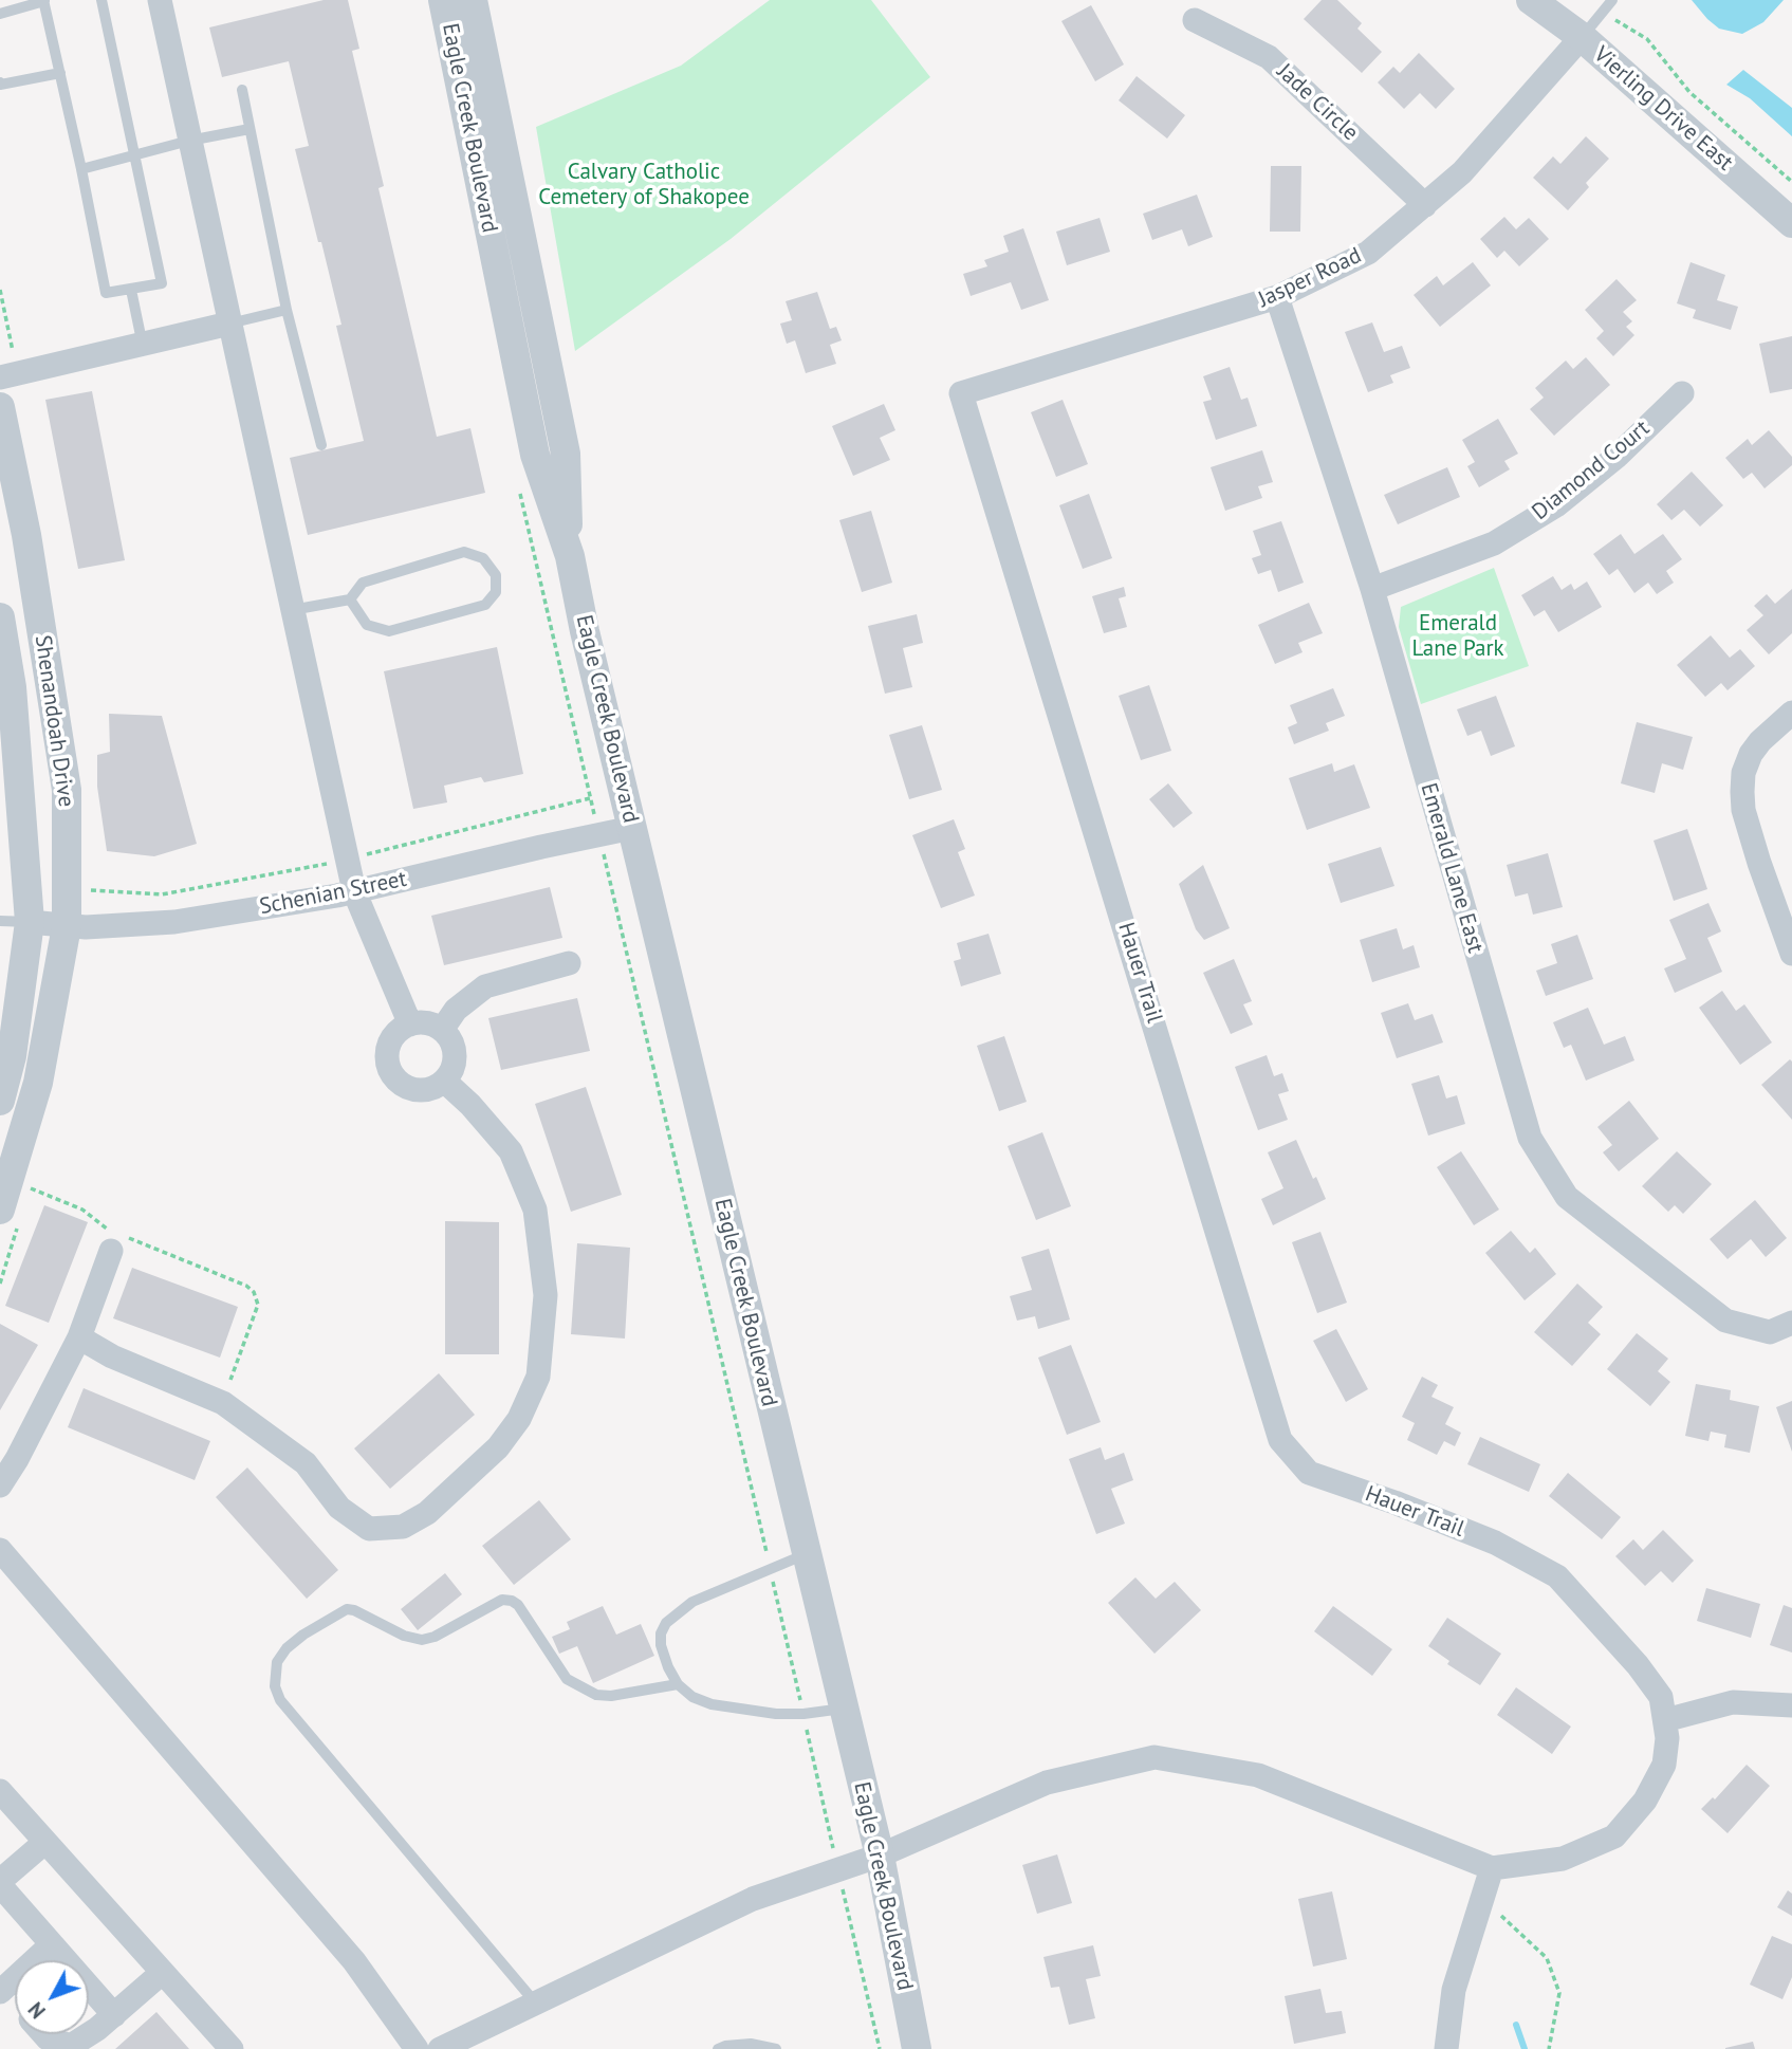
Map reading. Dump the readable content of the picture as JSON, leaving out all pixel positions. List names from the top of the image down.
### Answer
{
  "streets": {
    "street": [
      "Jade Circle",
      "Vierling Drive East",
      "Eagle Creek Boulevard",
      "Jasper Road",
      "Diamond Court",
      "Shenandoah Drive",
      "Emerald Lane East",
      "Schenian Street",
      "Hauer Trail"
    ]
  },
  "crossings": [
    ["Jade Circle", "Jasper Road"],
    ["Vierling Drive East", "Jasper Road"],
    ["Eagle Creek Boulevard", "Schenian Street"],
    ["Eagle Creek Boulevard", "Hauer Trail"],
    ["Jasper Road", "Emerald Lane East"],
    ["Jasper Road", "Hauer Trail"],
    ["Diamond Court", "Emerald Lane East"],
    ["Shenandoah Drive", "Schenian Street"]
  ],
  "parks": ["Calvary Catholic Cemetery of Shakopee", "Emerald Lane Park"],
  "north": "bottom left"
}
